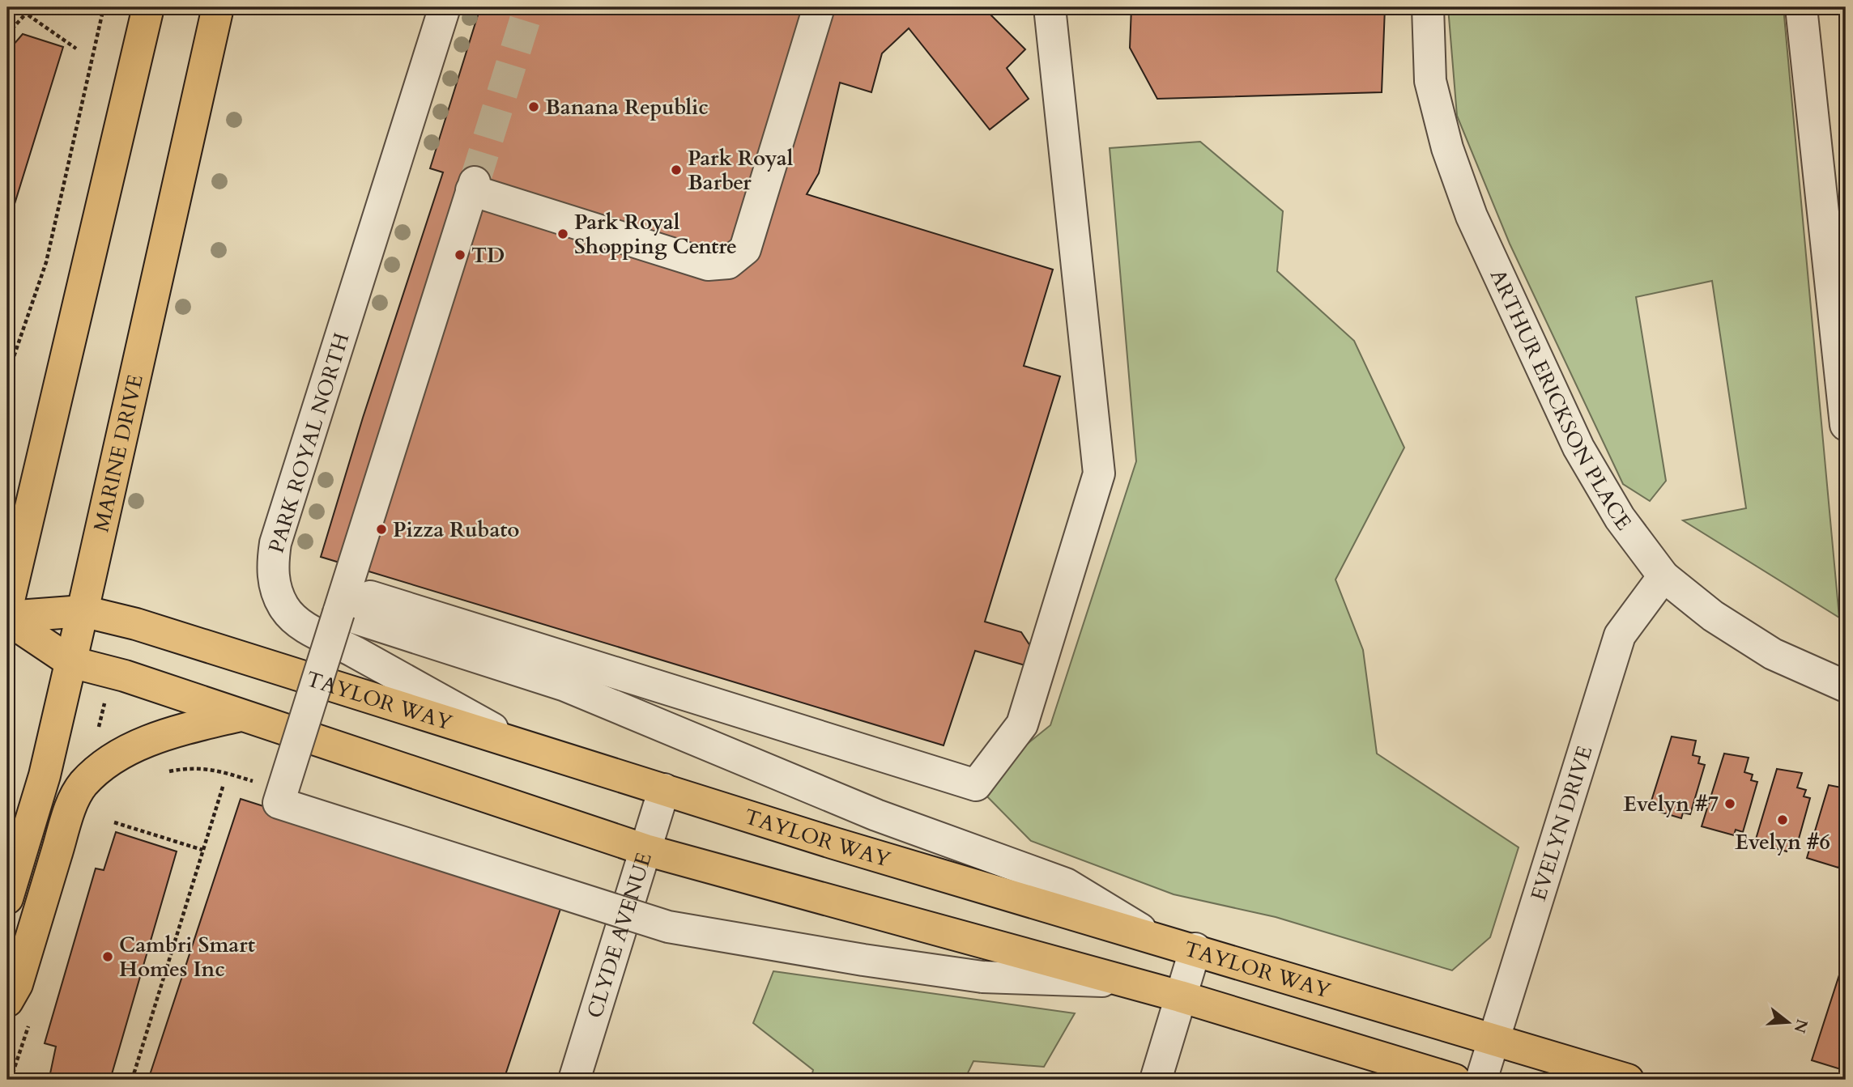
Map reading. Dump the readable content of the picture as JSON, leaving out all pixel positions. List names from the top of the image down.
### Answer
{
  "streets": {
    "main road": ["MARINE DRIVE", "TAYLOR WAY"],
    "street": [
      "ARTHUR ERICKSON PLACE",
      "PARK ROYAL NORTH",
      "EVELYN DRIVE",
      "CLYDE AVENUE"
    ]
  },
  "crossings": [
    ["ARTHUR ERICKSON PLACE", "EVELYN DRIVE"],
    ["PARK ROYAL NORTH", "TAYLOR WAY"],
    ["MARINE DRIVE", "TAYLOR WAY"],
    ["TAYLOR WAY", "EVELYN DRIVE"],
    ["TAYLOR WAY", "CLYDE AVENUE"]
  ],
  "places": [
    "Banana Republic",
    "Park Royal Barber",
    "Park Royal Shopping Centre",
    "TD",
    "Pizza Rubato",
    "Evelyn #7",
    "Evelyn #6",
    "Cambri Smart Homes Inc"
  ],
  "north": "right"
}
